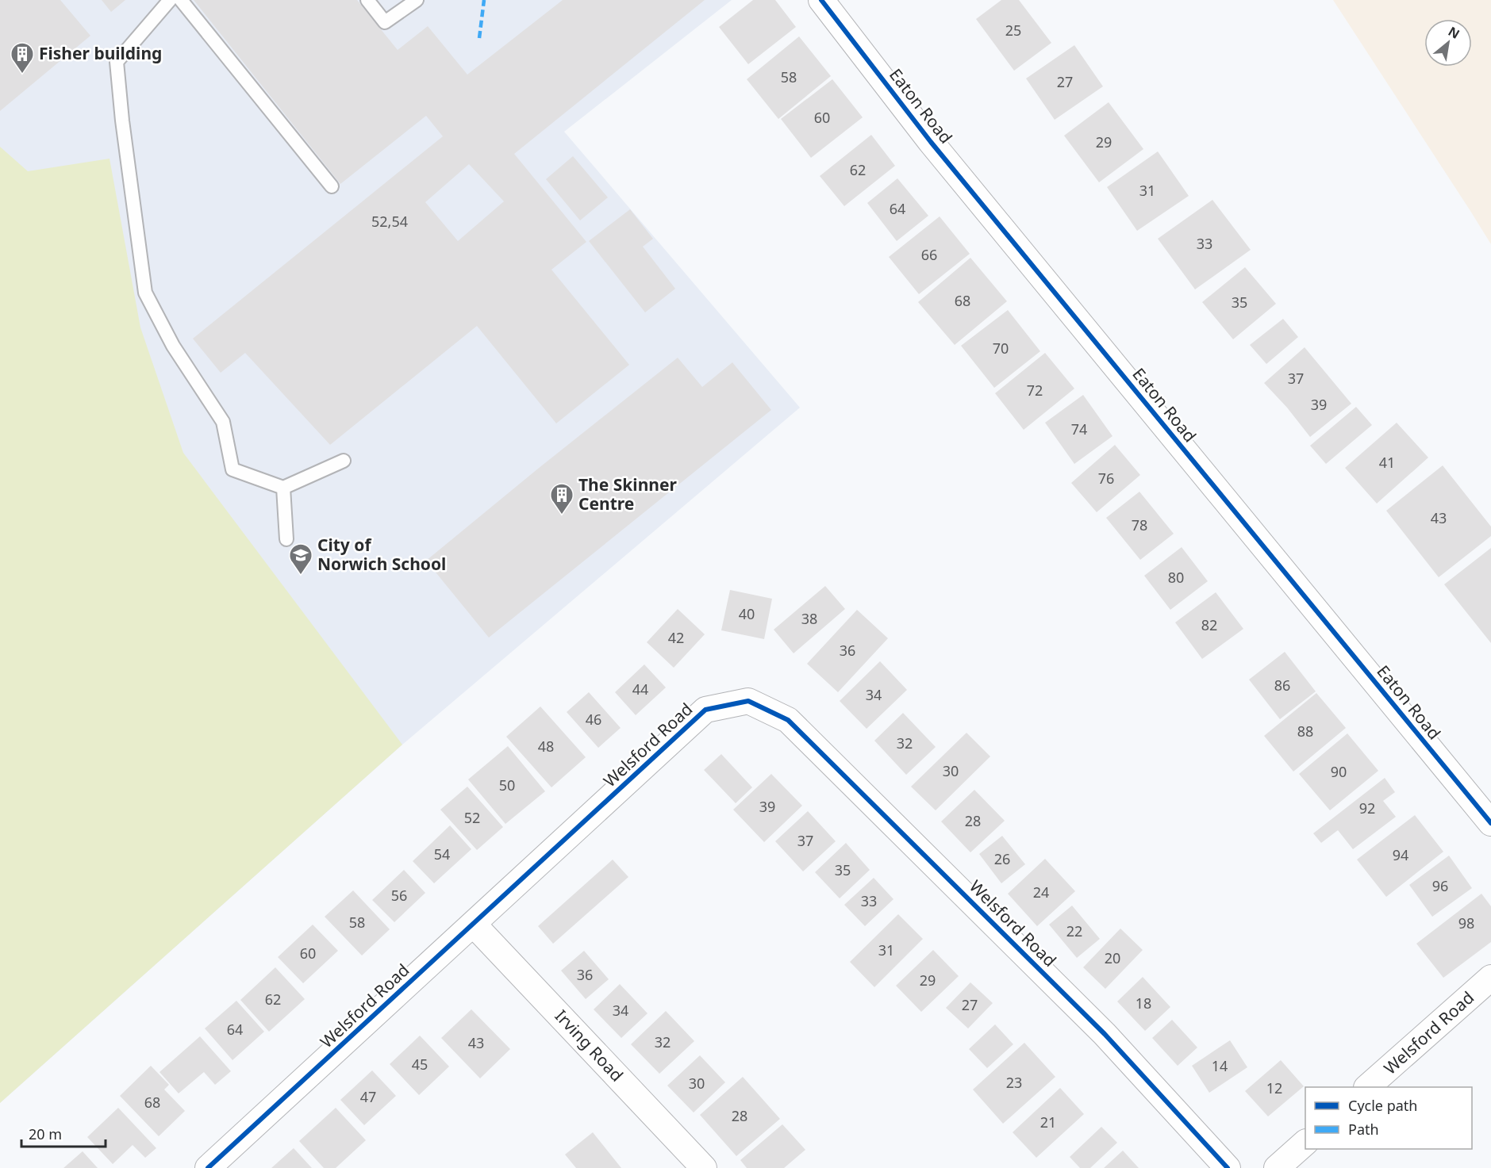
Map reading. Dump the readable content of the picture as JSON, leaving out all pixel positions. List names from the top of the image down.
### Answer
{
  "streets": {
    "street": ["Eaton Road", "Welsford Road", "Irving Road"]
  },
  "crossings": [
    ["Welsford Road", "Irving Road"]
  ],
  "places": {
    "building": ["Fisher building", "The Skinner Centre"],
    "school or university": ["City of Norwich School"]
  },
  "house_numbers": [
    "25",
    "58",
    "27",
    "60",
    "29",
    "62",
    "31",
    "64",
    "52,54",
    "33",
    "66",
    "68",
    "35",
    "70",
    "37",
    "72",
    "39",
    "74",
    "41",
    "76",
    "43",
    "78",
    "80",
    "40",
    "38",
    "82",
    "42",
    "36",
    "86",
    "44",
    "34",
    "46",
    "88",
    "32",
    "48",
    "30",
    "90",
    "50",
    "39",
    "92",
    "52",
    "28",
    "37",
    "54",
    "94",
    "26",
    "35",
    "96",
    "24",
    "56",
    "33",
    "58",
    "98",
    "22",
    "31",
    "60",
    "20",
    "36",
    "29",
    "62",
    "18",
    "27",
    "34",
    "64",
    "32",
    "43",
    "45",
    "14",
    "23",
    "30",
    "12",
    "47",
    "68",
    "28",
    "21"
  ],
  "legend": ["Cycle path", "Path"],
  "scale_bar": "20 m",
  "north": "top right"
}
